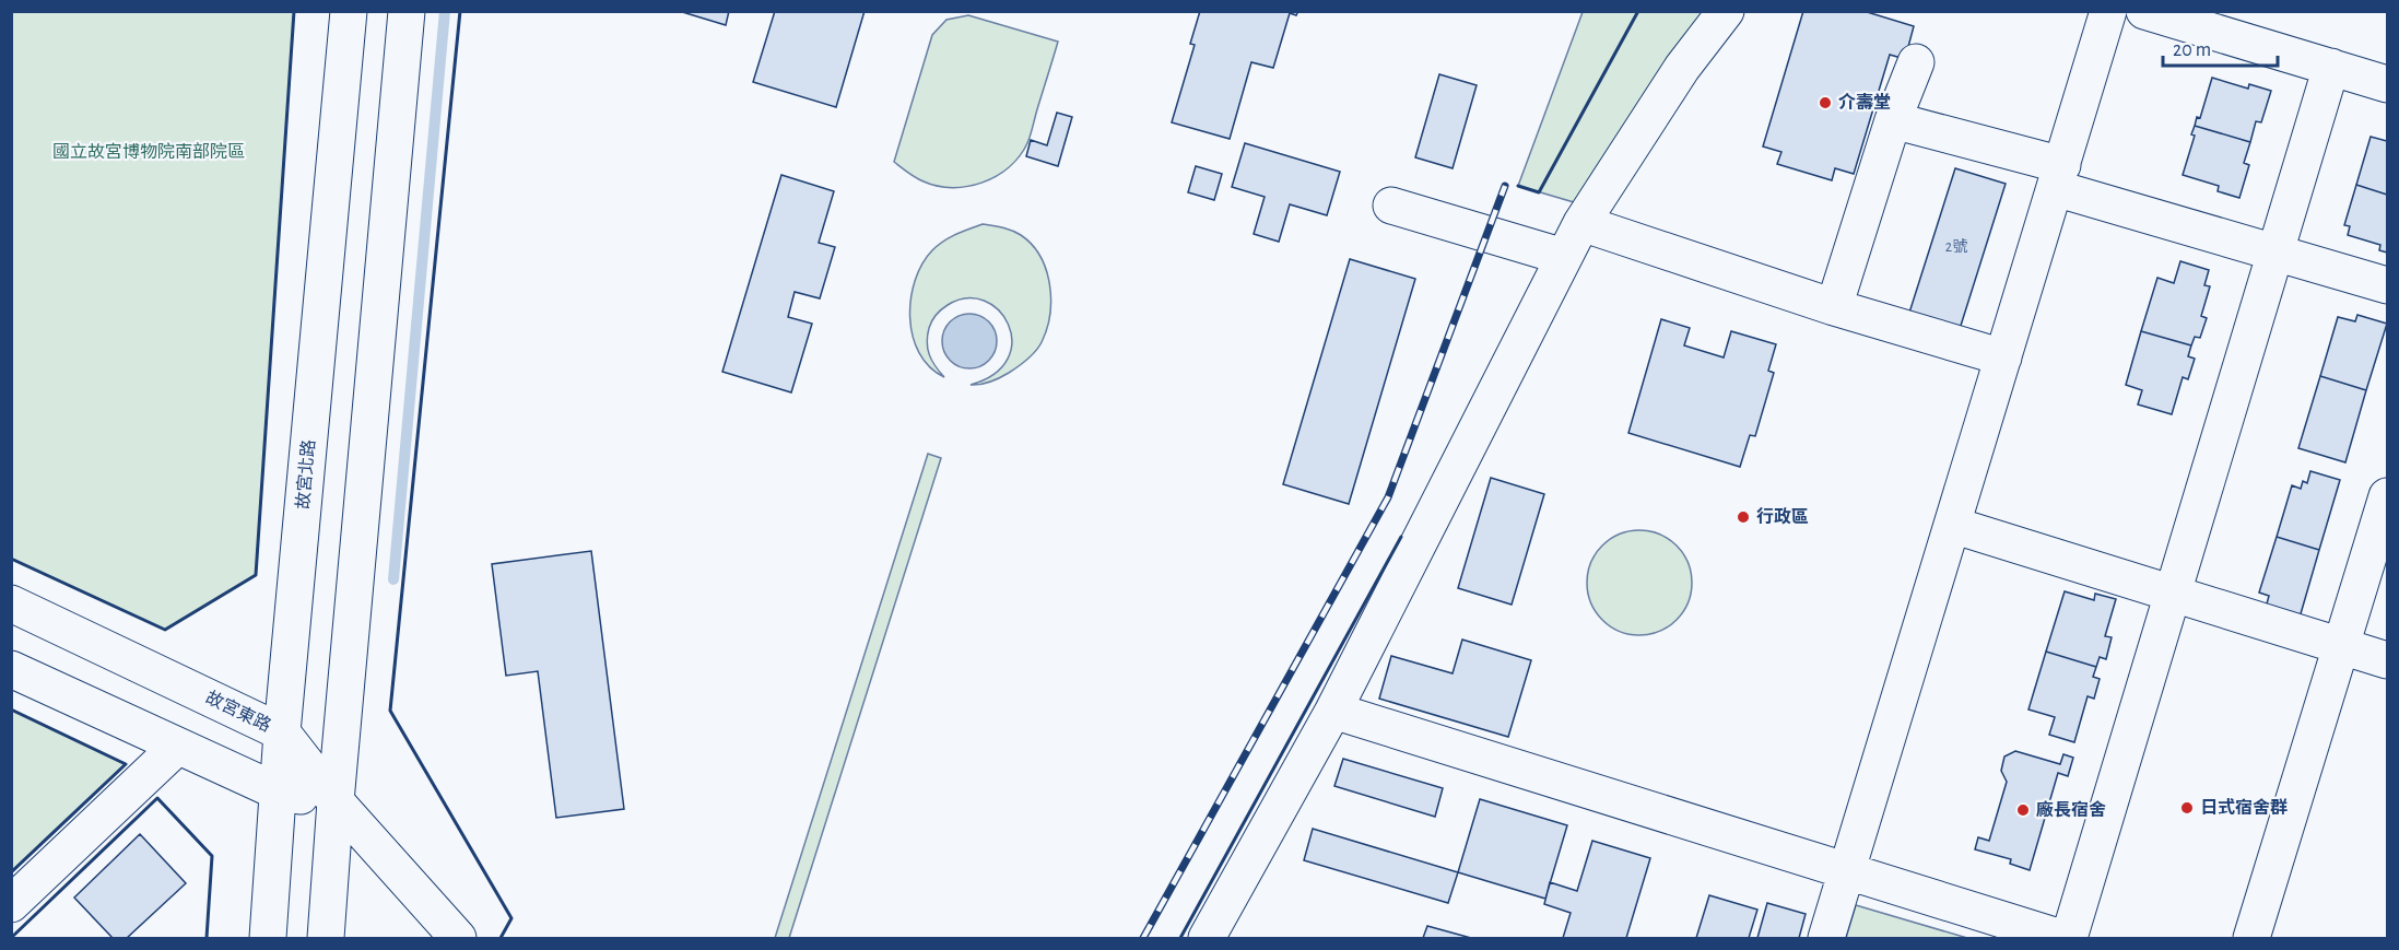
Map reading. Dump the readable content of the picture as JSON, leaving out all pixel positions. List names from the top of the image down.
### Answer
{
  "streets": {
    "street": ["故宮北路", "故宮東路"]
  },
  "crossings": [
    ["故宮北路", "故宮東路"]
  ],
  "parks": ["國立故宮博物院南部院區"],
  "places": [
    "介壽堂",
    "行政區",
    "日式宿舍群",
    "廠長宿舍"
  ],
  "house_numbers": ["2號"],
  "scale_bar": "20 m"
}
